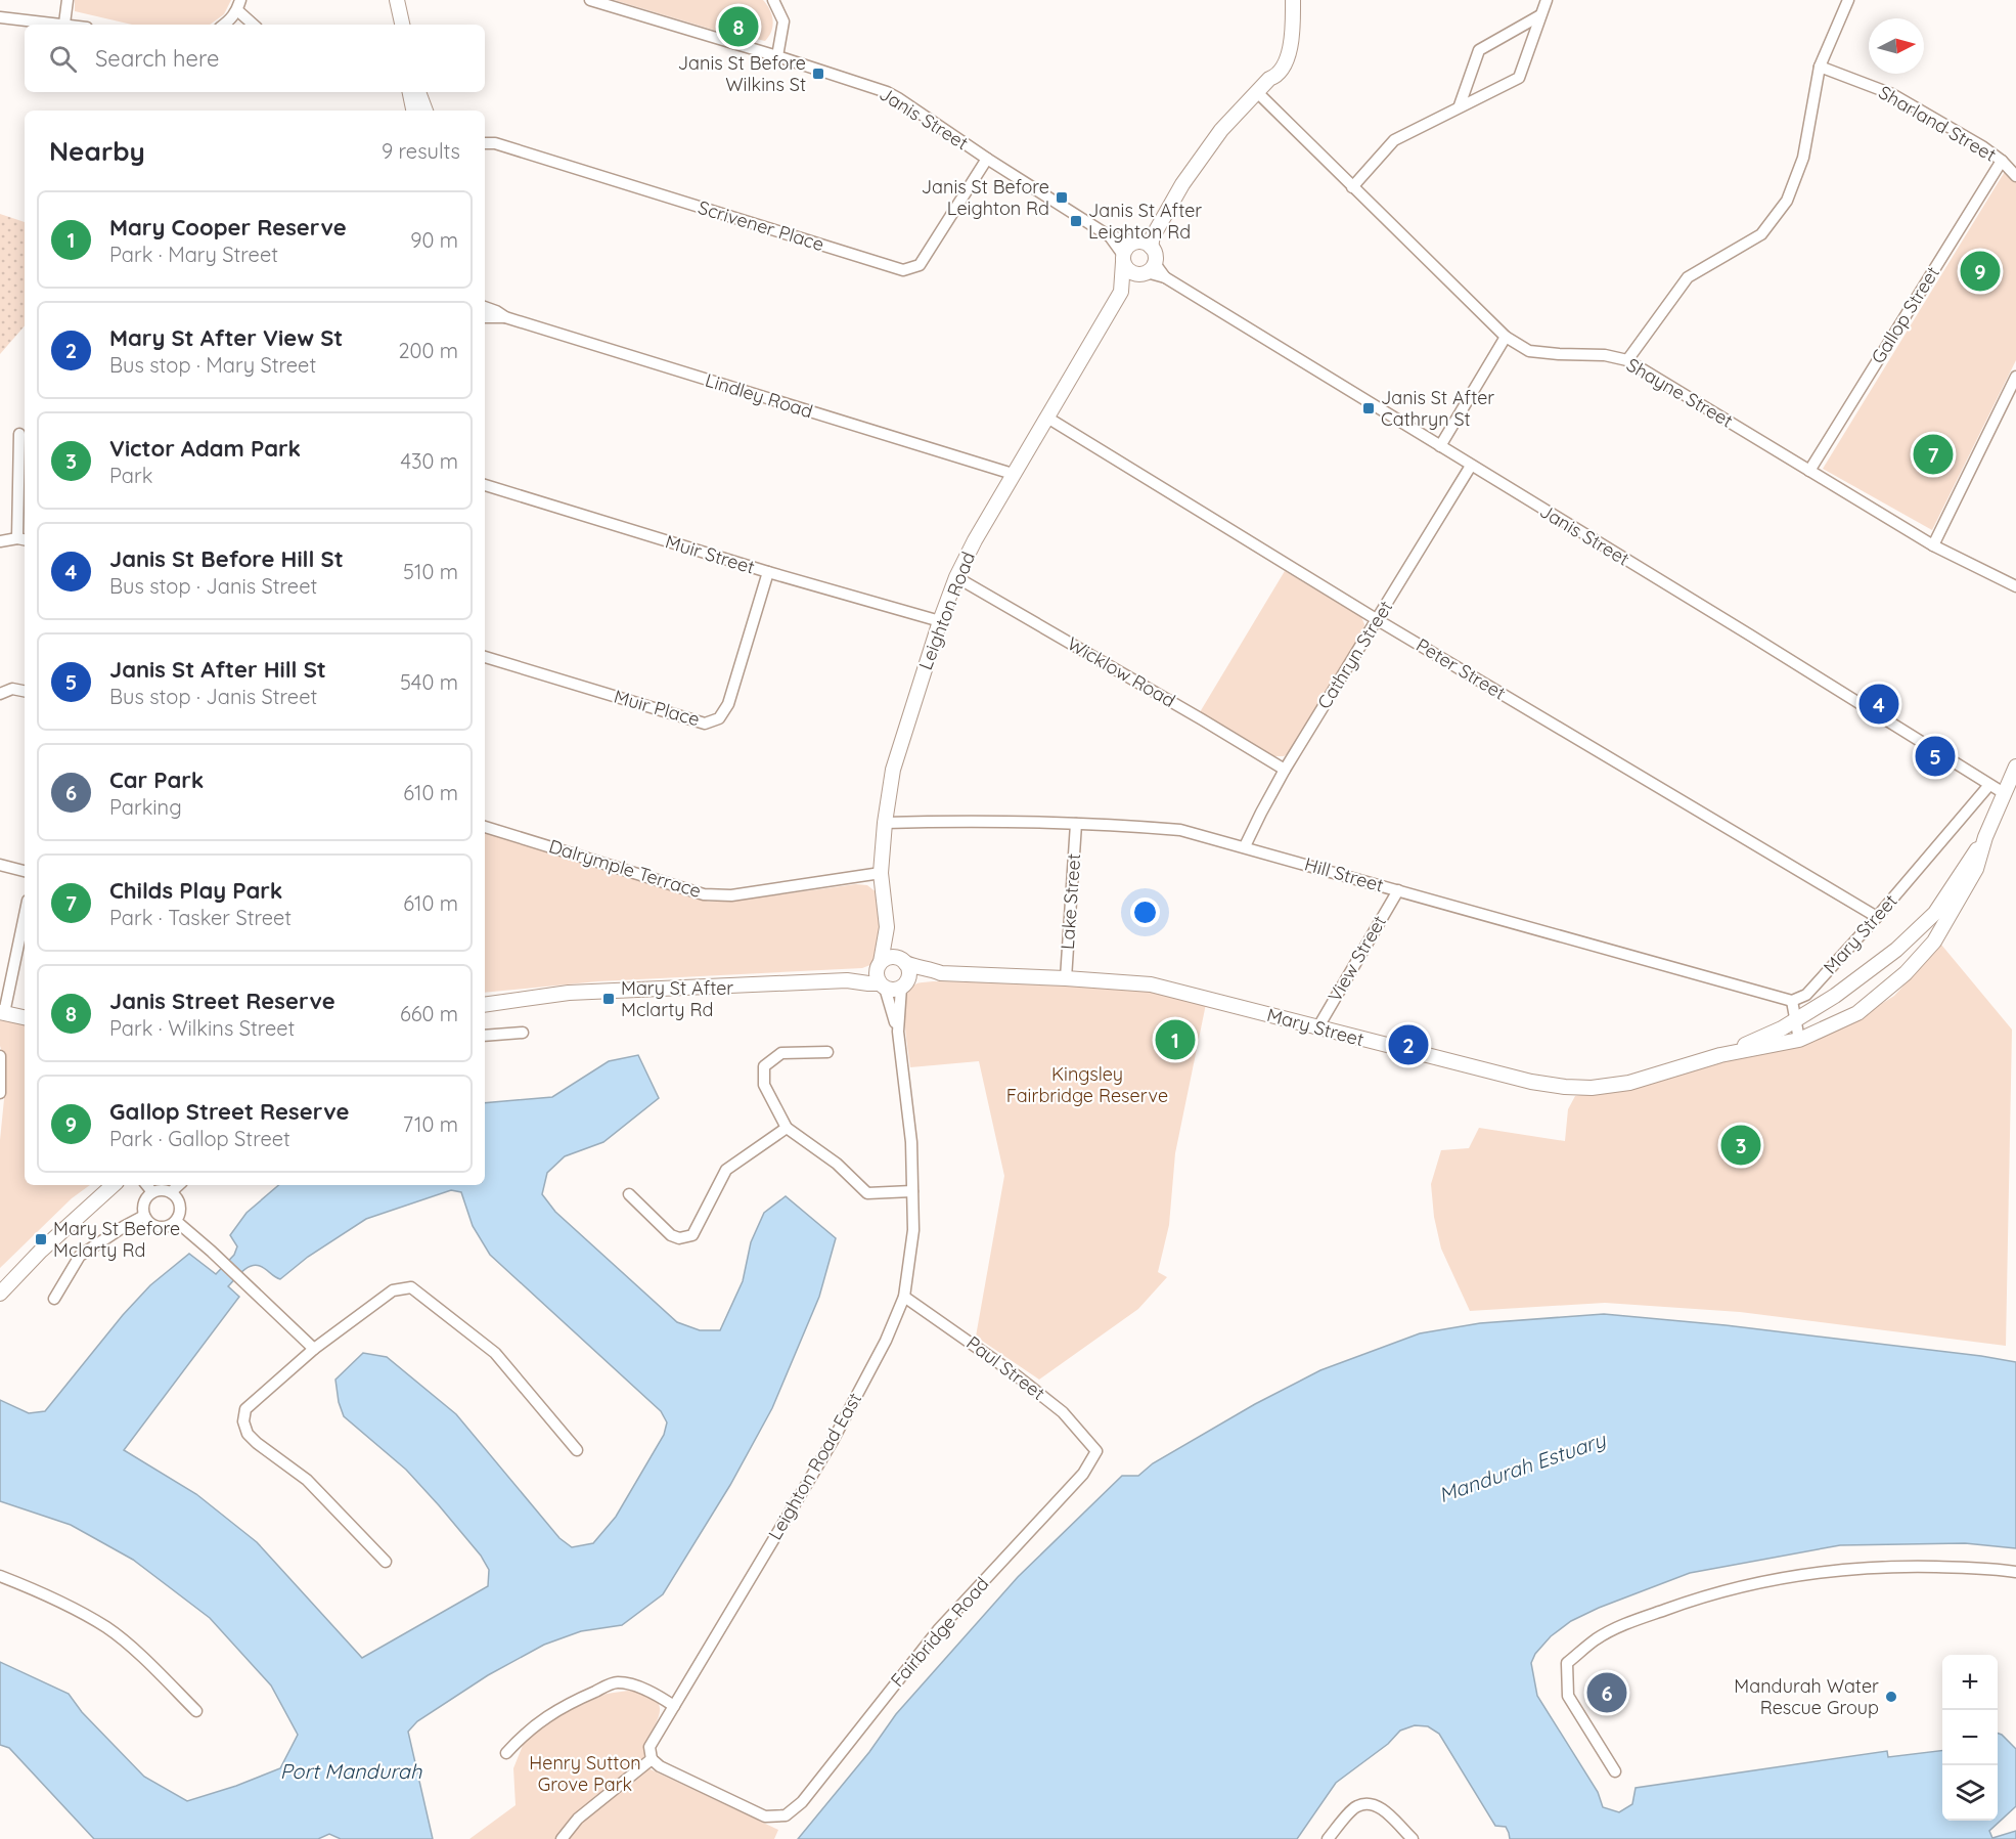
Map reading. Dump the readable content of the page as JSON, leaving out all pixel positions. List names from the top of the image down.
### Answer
{
  "streets": {
    "street": [
      "Janis Street",
      "Sharland Street",
      "Scrivener Place",
      "Gallop Street",
      "Shayne Street",
      "Lindley Road",
      "Muir Street",
      "Leighton Road",
      "Cathryn Street",
      "Peter Street",
      "Wicklow Road",
      "Muir Place",
      "Dalrymple Terrace",
      "Hill Street",
      "Lake Street",
      "Mary Street",
      "View Street",
      "Paul Street",
      "Leighton Road East",
      "Fairbridge Road"
    ]
  },
  "crossings": [
    ["Janis Street", "Scrivener Place"],
    ["Janis Street", "Leighton Road"],
    ["Janis Street", "Cathryn Street"],
    ["Janis Street", "Mary Street"],
    ["Sharland Street", "Gallop Street"],
    ["Gallop Street", "Shayne Street"],
    ["Lindley Road", "Leighton Road"],
    ["Muir Street", "Leighton Road"],
    ["Muir Street", "Muir Place"],
    ["Leighton Road", "Peter Street"],
    ["Leighton Road", "Wicklow Road"],
    ["Leighton Road", "Dalrymple Terrace"],
    ["Leighton Road", "Hill Street"],
    ["Leighton Road", "Mary Street"],
    ["Leighton Road", "Leighton Road East"],
    ["Cathryn Street", "Peter Street"],
    ["Cathryn Street", "Wicklow Road"],
    ["Cathryn Street", "Hill Street"],
    ["Peter Street", "Mary Street"],
    ["Hill Street", "Lake Street"],
    ["Hill Street", "Mary Street"],
    ["Hill Street", "View Street"],
    ["Lake Street", "Mary Street"],
    ["Mary Street", "View Street"],
    ["Mary Street", "Leighton Road East"],
    ["Paul Street", "Leighton Road East"],
    ["Paul Street", "Fairbridge Road"],
    ["Leighton Road East", "Fairbridge Road"]
  ],
  "water": ["Mandurah Estuary", "Port Mandurah"],
  "parks": ["Kingsley Fairbridge Reserve", "Henry Sutton Grove Park"],
  "places": {
    "transit": [
      "Janis St Before Wilkins St",
      "Janis St Before Leighton Rd",
      "Janis St After Leighton Rd",
      "Janis St After Cathryn St",
      "Mary St After Mclarty Rd",
      "Mary St Before Mclarty Rd"
    ],
    "other": ["Mandurah Water Rescue Group"]
  },
  "north": "right",
  "page": {
    "pins": [
      "8",
      "9",
      "7",
      "4",
      "5",
      "1",
      "2",
      "3",
      "6"
    ],
    "search": "Search here",
    "heading": ["Nearby", "9 results"],
    "list": [
      {
        "mark": "1",
        "name": "Mary Cooper Reserve",
        "note": "Park · Mary Street",
        "value": "90 m"
      },
      {
        "mark": "2",
        "name": "Mary St After View St",
        "note": "Bus stop · Mary Street",
        "value": "200 m"
      },
      {
        "mark": "3",
        "name": "Victor Adam Park",
        "note": "Park",
        "value": "430 m"
      },
      {
        "mark": "4",
        "name": "Janis St Before Hill St",
        "note": "Bus stop · Janis Street",
        "value": "510 m"
      },
      {
        "mark": "5",
        "name": "Janis St After Hill St",
        "note": "Bus stop · Janis Street",
        "value": "540 m"
      },
      {
        "mark": "6",
        "name": "Car Park",
        "note": "Parking",
        "value": "610 m"
      },
      {
        "mark": "7",
        "name": "Childs Play Park",
        "note": "Park · Tasker Street",
        "value": "610 m"
      },
      {
        "mark": "8",
        "name": "Janis Street Reserve",
        "note": "Park · Wilkins Street",
        "value": "660 m"
      },
      {
        "mark": "9",
        "name": "Gallop Street Reserve",
        "note": "Park · Gallop Street",
        "value": "710 m"
      }
    ],
    "map_buttons": ["+", "−"]
  }
}
